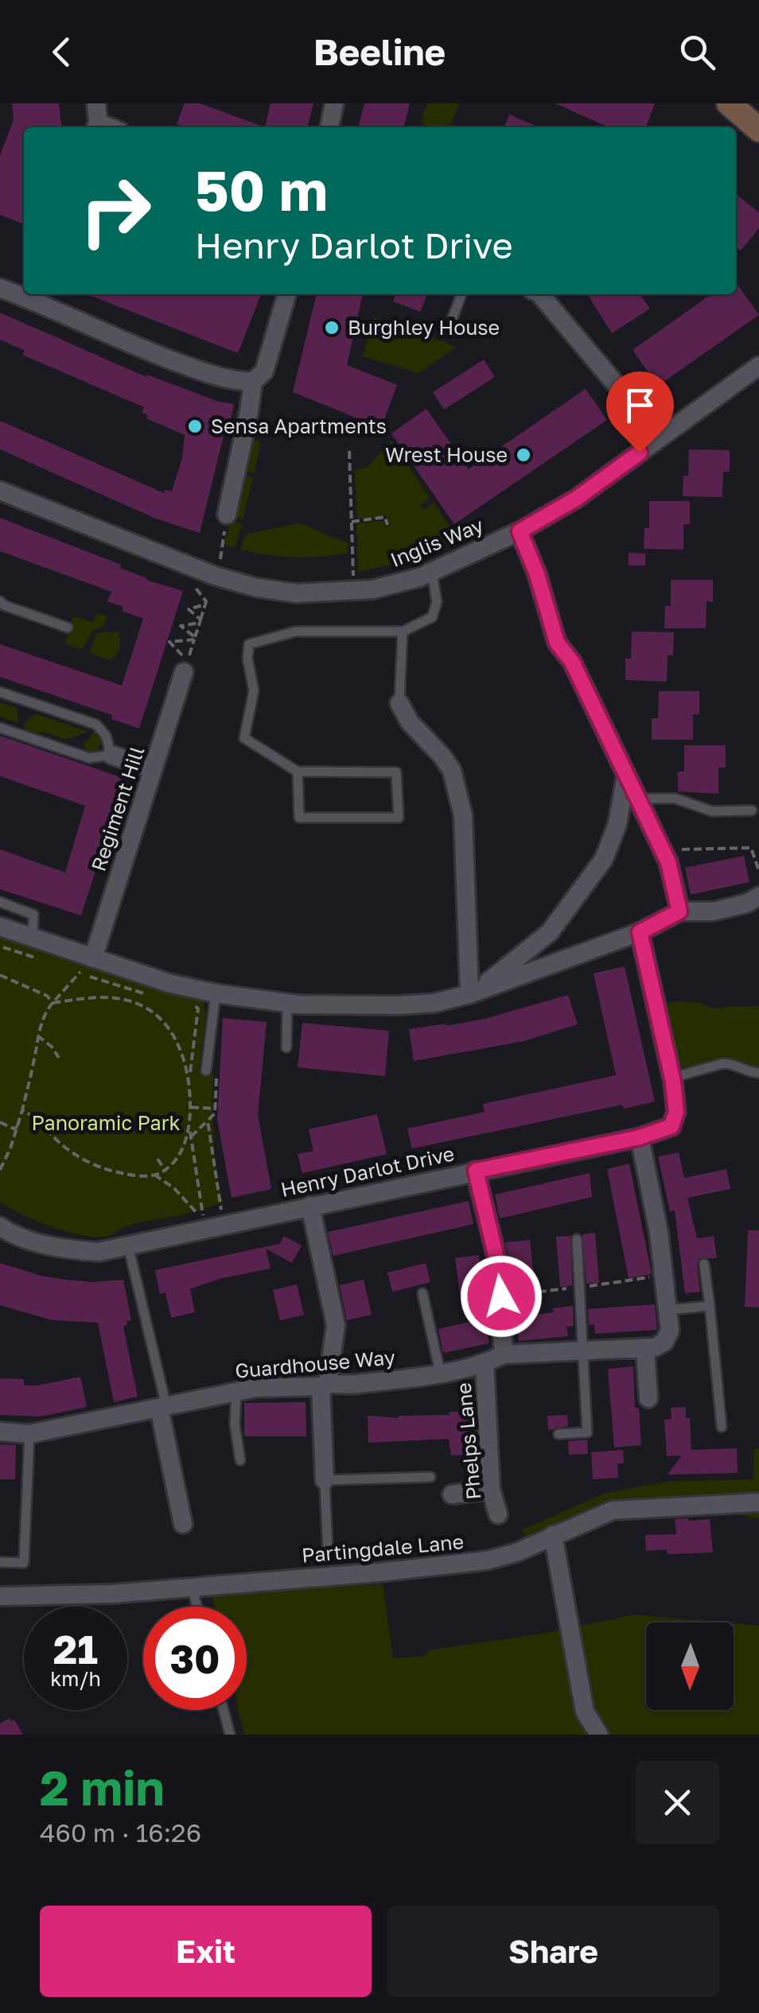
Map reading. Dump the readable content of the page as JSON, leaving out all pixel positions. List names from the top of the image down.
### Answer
{
  "streets": {
    "street": [
      "Inglis Way",
      "Regiment Hill",
      "Henry Darlot Drive",
      "Guardhouse Way",
      "Phelps Lane",
      "Partingdale Lane"
    ]
  },
  "crossings": [
    ["Guardhouse Way", "Phelps Lane"]
  ],
  "parks": ["Panoramic Park"],
  "places": ["Burghley House", "Sensa Apartments", "Wrest House"],
  "north": "bottom",
  "page": {
    "header": "Beeline",
    "turn": ["50 m", "Henry Darlot Drive"],
    "speed": "21 km/h",
    "limit": "30",
    "heading": ["2 min", "460 m · 16:26"],
    "buttons": ["Exit", "Share"]
  }
}
